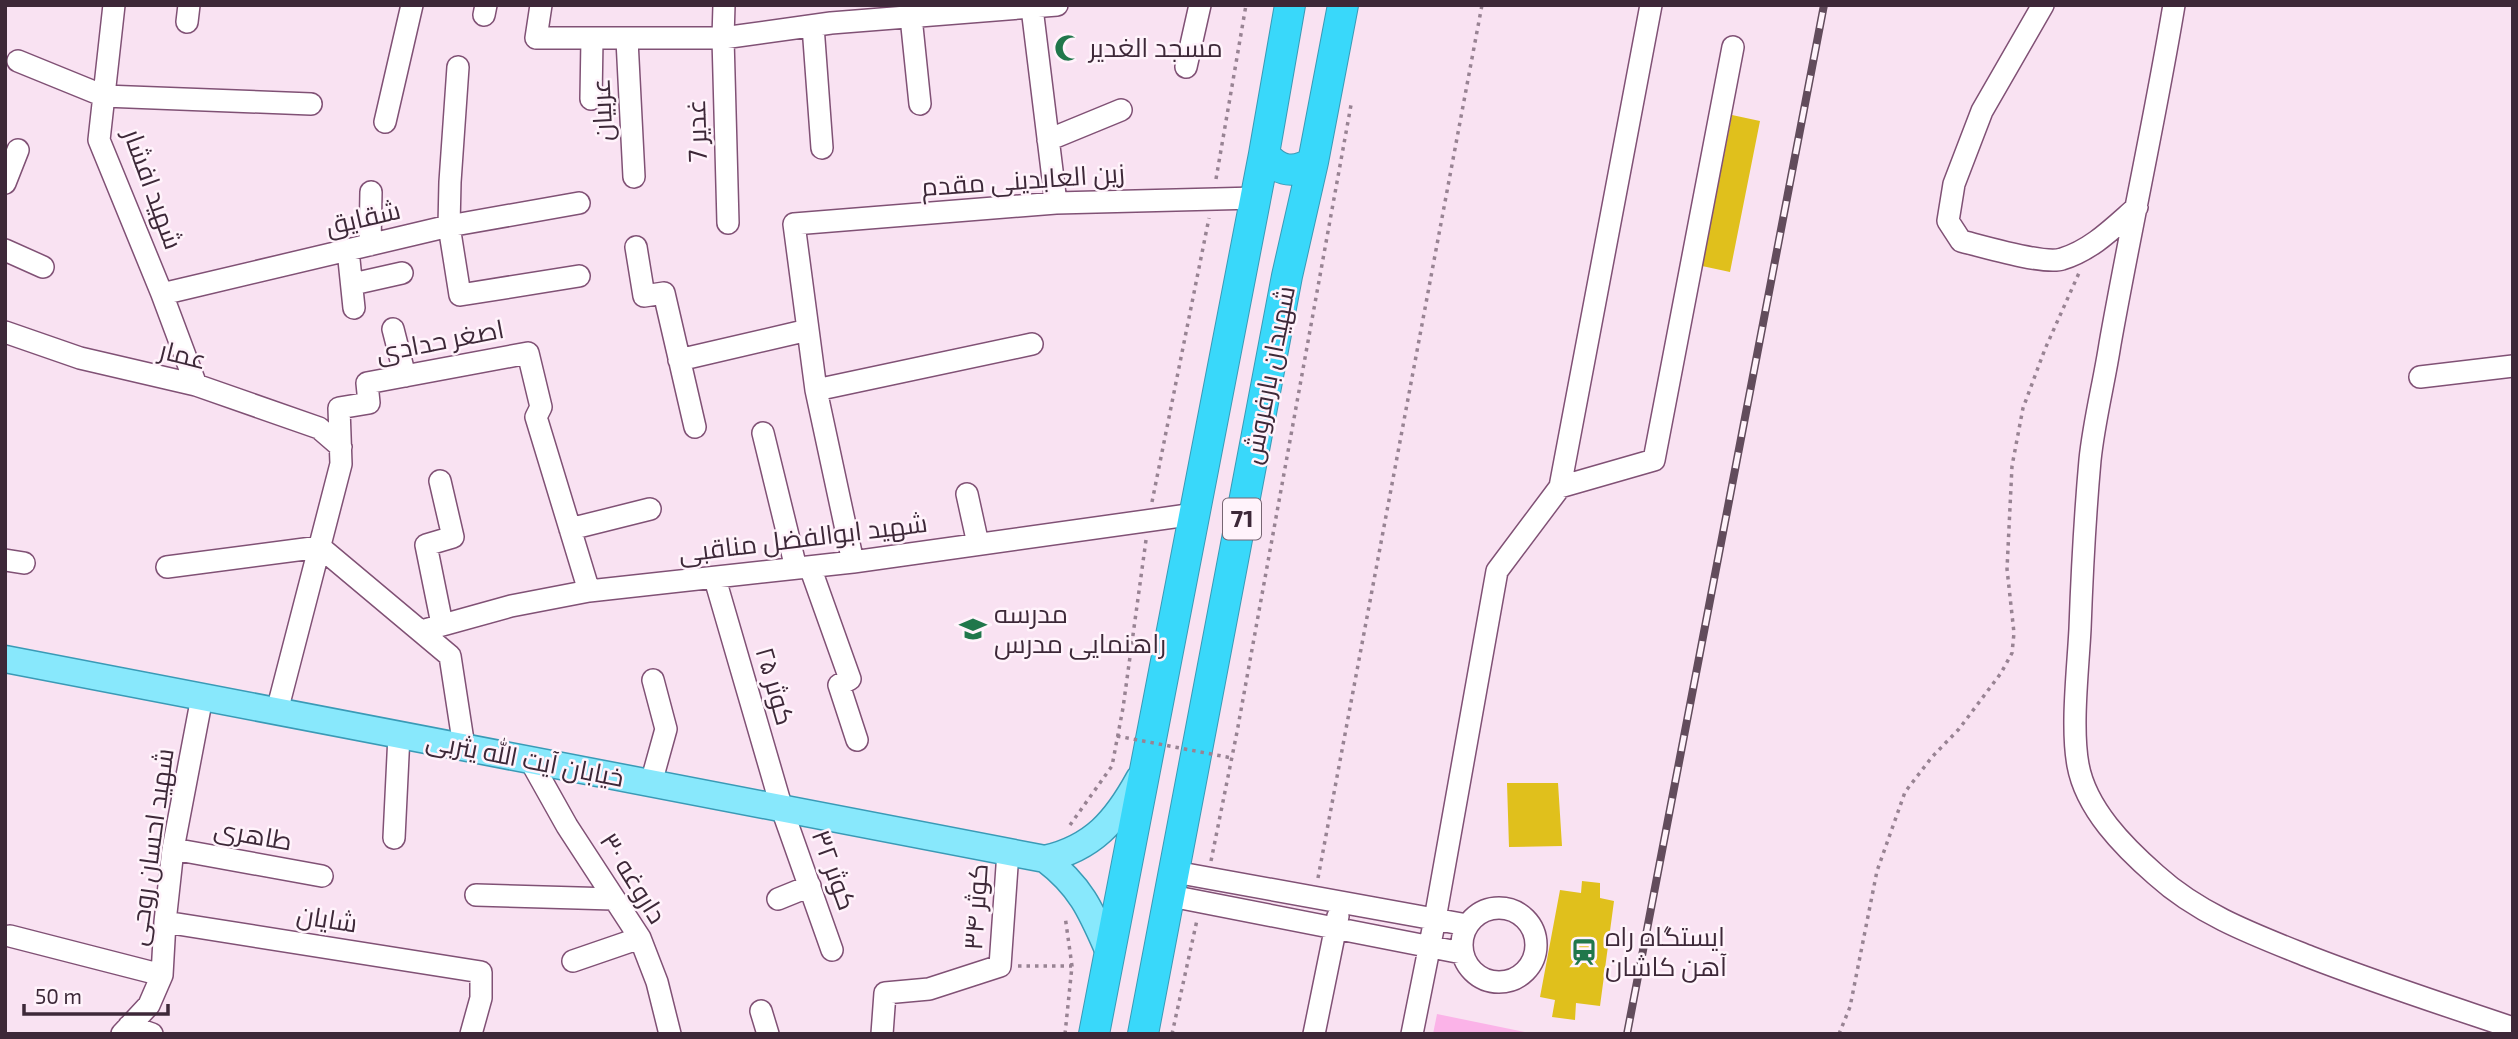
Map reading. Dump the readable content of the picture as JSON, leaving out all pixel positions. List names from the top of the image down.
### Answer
{
  "streets": {
    "highway": ["شهیدان بارفروش", "71"],
    "main road": ["خیابان آیت الله یثربی"],
    "street": [
      "عربیان",
      "غدیر 7",
      "زین العابدینی مقدم",
      "شهید افشار",
      "شقایق",
      "اصغر حدادی",
      "عمار",
      "شهید ابوالفضل مناقبی",
      "کوثر ۲۵",
      "طاهری",
      "شهید احسان روحی",
      "کوثر ۳۲",
      "داروغه ۳۰",
      "کوثر ۳۴",
      "شایان"
    ]
  },
  "crossings": [
    ["زین العابدینی مقدم", "شهیدان بارفروش"],
    ["شهید افشار", "شقایق"],
    ["شهید افشار", "عمار"],
    ["اصغر حدادی", "عمار"],
    ["شهیدان بارفروش", "شهید ابوالفضل مناقبی"],
    ["شهید ابوالفضل مناقبی", "کوثر ۲۵"],
    ["کوثر ۲۵", "خیابان آیت الله یثربی"],
    ["کوثر ۲۵", "کوثر ۳۲"],
    ["خیابان آیت الله یثربی", "شهید احسان روحی"],
    ["خیابان آیت الله یثربی", "کوثر ۳۲"],
    ["خیابان آیت الله یثربی", "داروغه ۳۰"],
    ["خیابان آیت الله یثربی", "کوثر ۳۴"],
    ["طاهری", "شهید احسان روحی"],
    ["شهید احسان روحی", "شایان"]
  ],
  "places": {
    "mosque": ["مسجد الغدیر"],
    "school or university": ["مدرسه راهنمایی مدرس"],
    "station": ["ایستگاه راه آهن کاشان"]
  },
  "scale_bar": "50 m"
}
